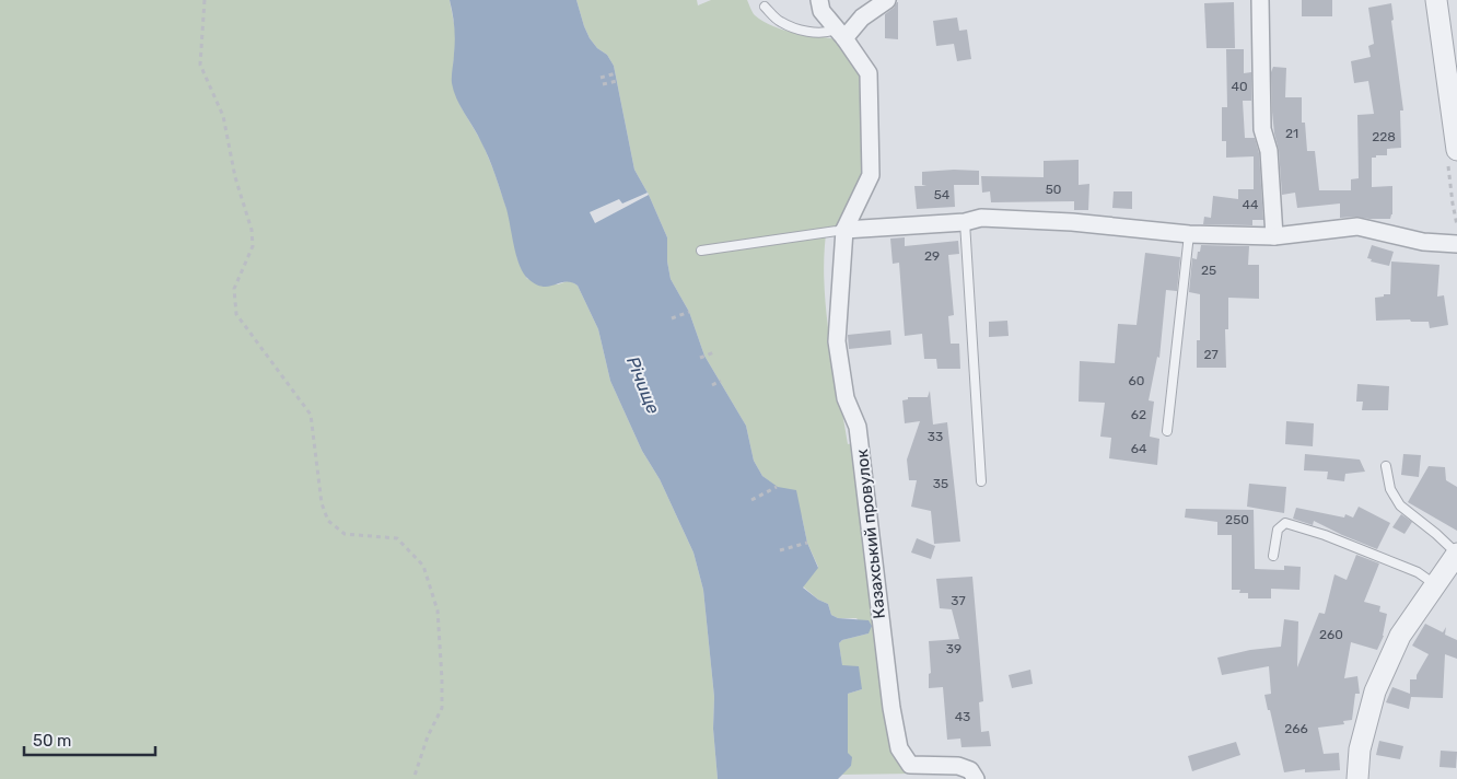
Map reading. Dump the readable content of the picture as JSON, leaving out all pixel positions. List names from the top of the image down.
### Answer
{
  "streets": {
    "street": ["Казахський провулок"]
  },
  "water": ["Річище"],
  "house_numbers": [
    "40",
    "21",
    "228",
    "50",
    "54",
    "44",
    "29",
    "25",
    "27",
    "60",
    "62",
    "33",
    "64",
    "35",
    "250",
    "37",
    "260",
    "39",
    "43",
    "266"
  ],
  "scale_bar": "50 m"
}
